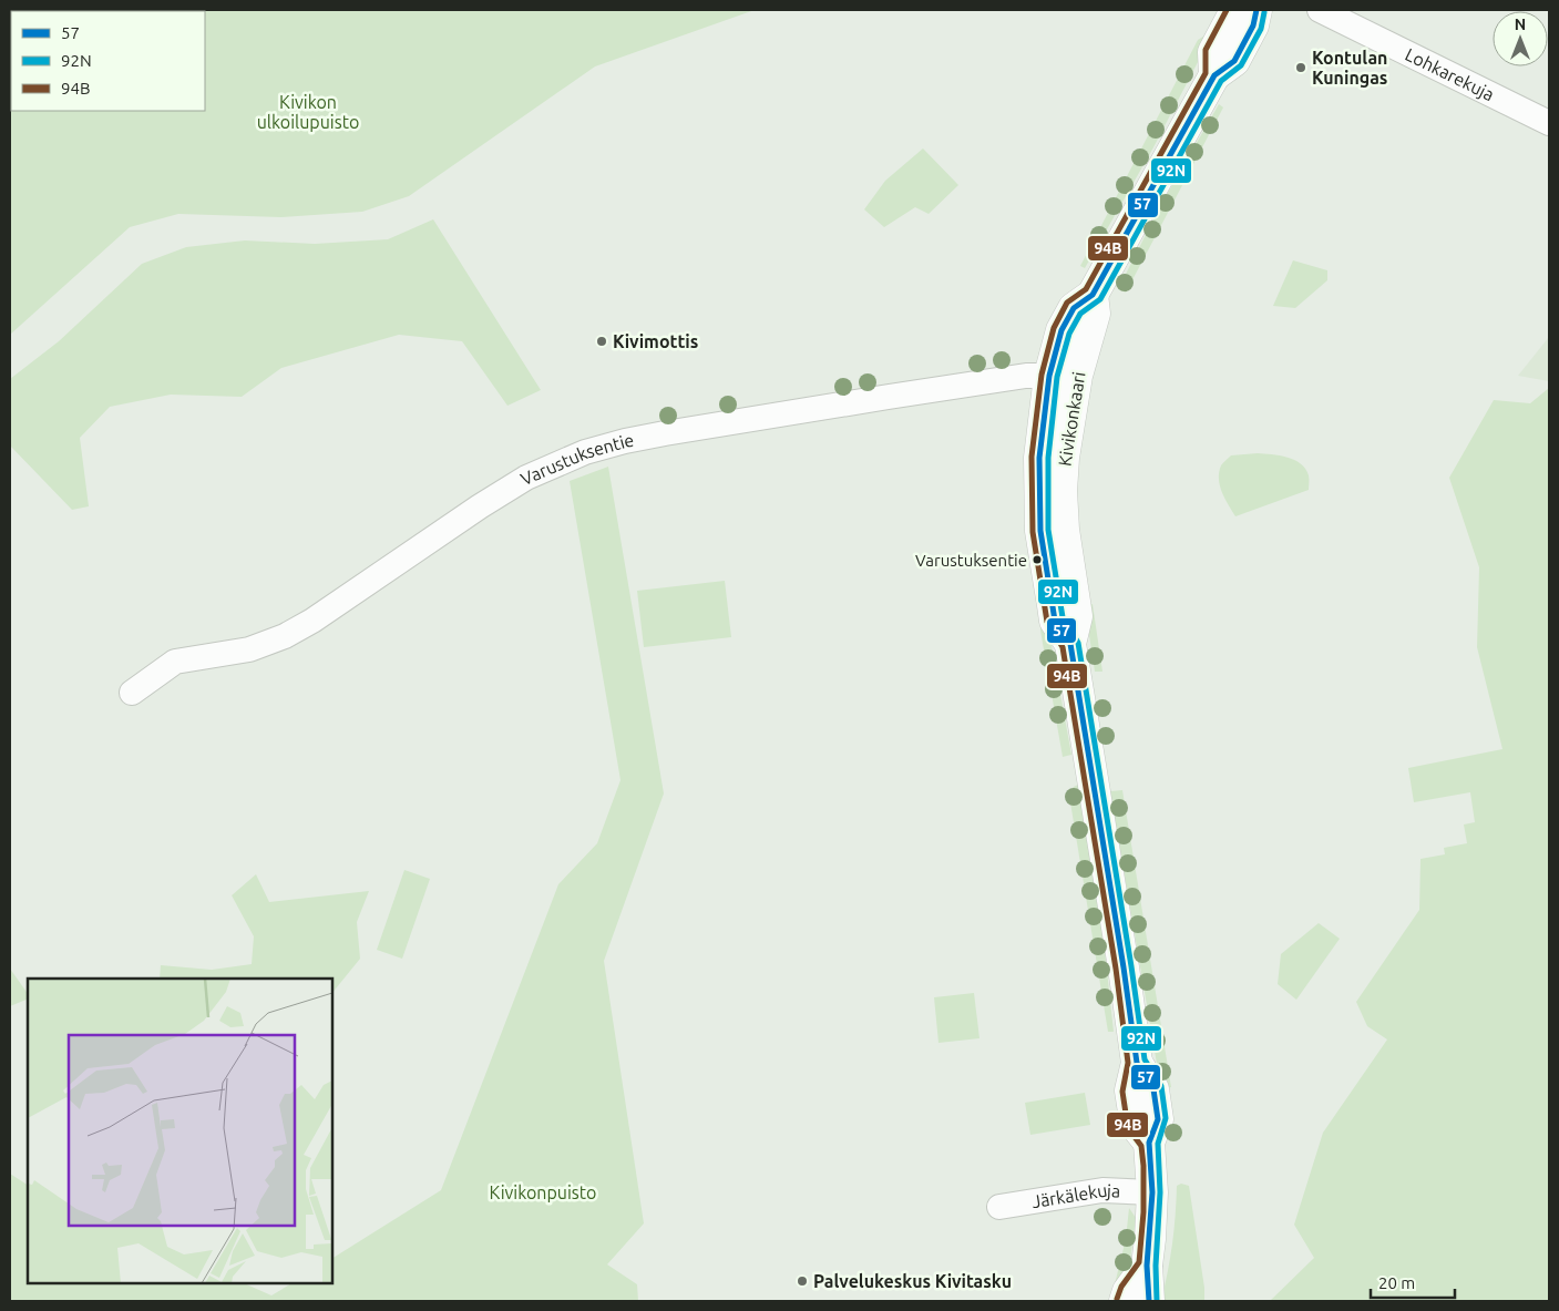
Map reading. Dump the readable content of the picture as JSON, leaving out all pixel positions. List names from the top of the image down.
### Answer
{
  "streets": {
    "street": [
      "Lohkarekuja",
      "Kivikonkaari",
      "Varustuksentie",
      "Järkälekuja"
    ]
  },
  "crossings": [
    ["Kivikonkaari", "Varustuksentie"],
    ["Kivikonkaari", "Järkälekuja"]
  ],
  "parks": ["Kivikon ulkoilupuisto", "Kivikonpuisto"],
  "places": [
    "Kontulan Kuningas",
    "Kivimottis",
    "Varustuksentie",
    "Palvelukeskus Kivitasku"
  ],
  "lines": ["transit line 57", "transit line 94B", "transit line 92N"],
  "legend": ["57", "92N", "94B"],
  "scale_bar": "20 m",
  "north": "top"
}
